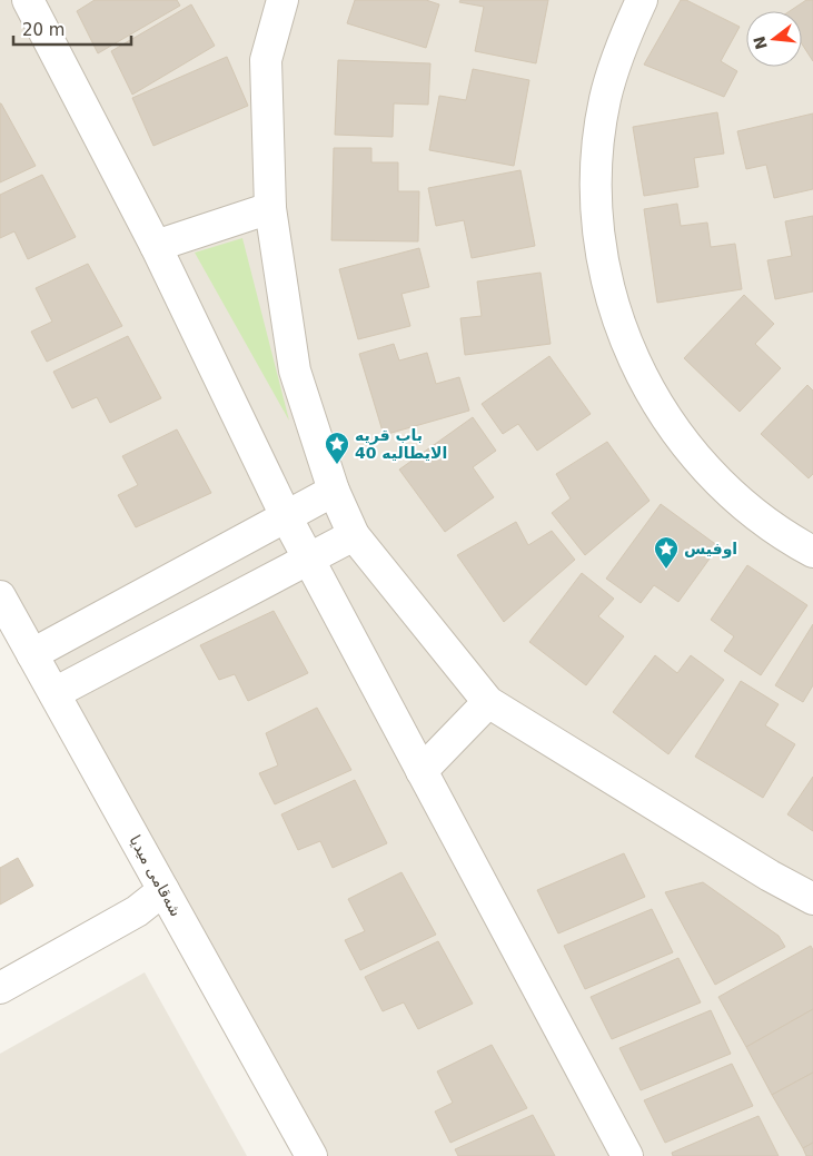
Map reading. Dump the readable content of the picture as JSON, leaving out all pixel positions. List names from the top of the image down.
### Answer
{
  "streets": {
    "street": ["شەقامی میدیا"]
  },
  "places": {
    "place": ["باب قريه الايطاليه 40", "اوفيس"]
  },
  "scale_bar": "20 m",
  "north": "left"
}
